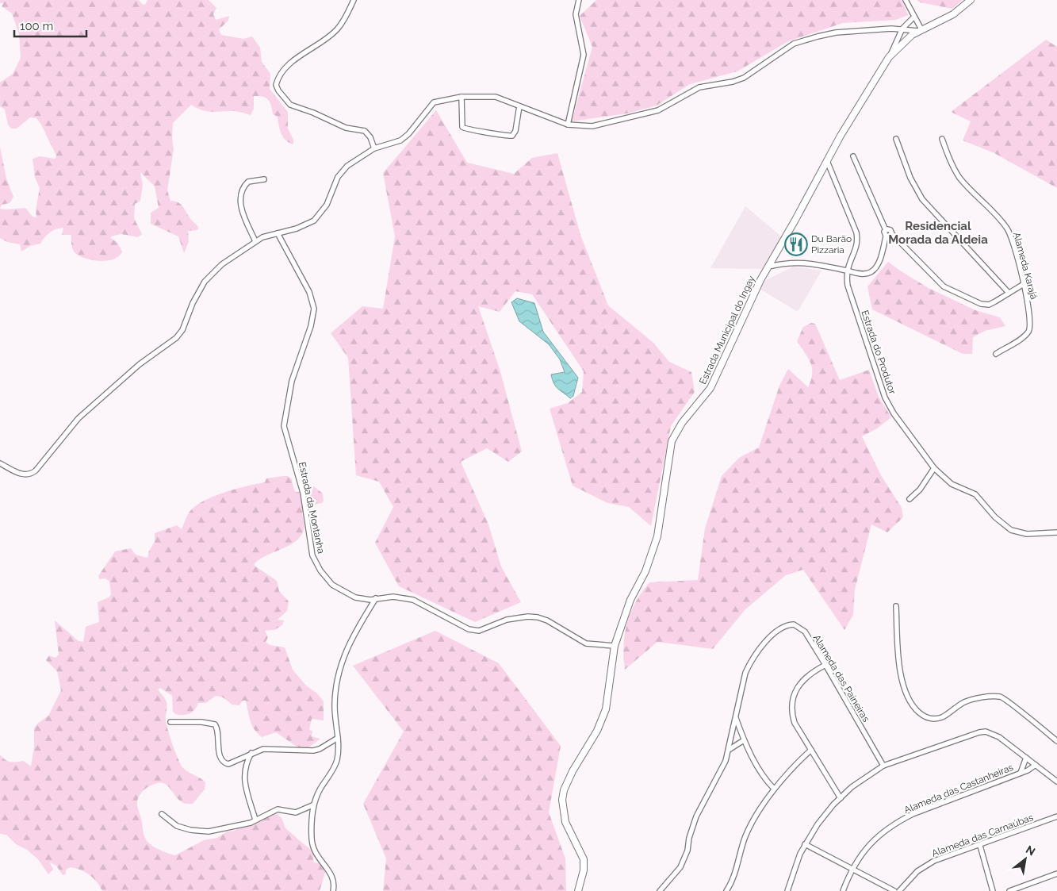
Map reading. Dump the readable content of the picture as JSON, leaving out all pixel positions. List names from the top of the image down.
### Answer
{
  "streets": {
    "street": [
      "Alameda Karajá",
      "Estrada Municipal do Ingay",
      "Estrada do Produtor",
      "Estrada da Montanha",
      "Alameda das Paineiras",
      "Alameda das Castanheiras",
      "Alameda das Carnaúbas"
    ]
  },
  "crossings": [
    ["Estrada Municipal do Ingay", "Estrada do Produtor"],
    ["Estrada Municipal do Ingay", "Estrada da Montanha"]
  ],
  "districts": ["Residencial Morada da Aldeia"],
  "places": {
    "restaurant": ["Du Barão Pizzaria"]
  },
  "scale_bar": "100 m",
  "north": "top right"
}
